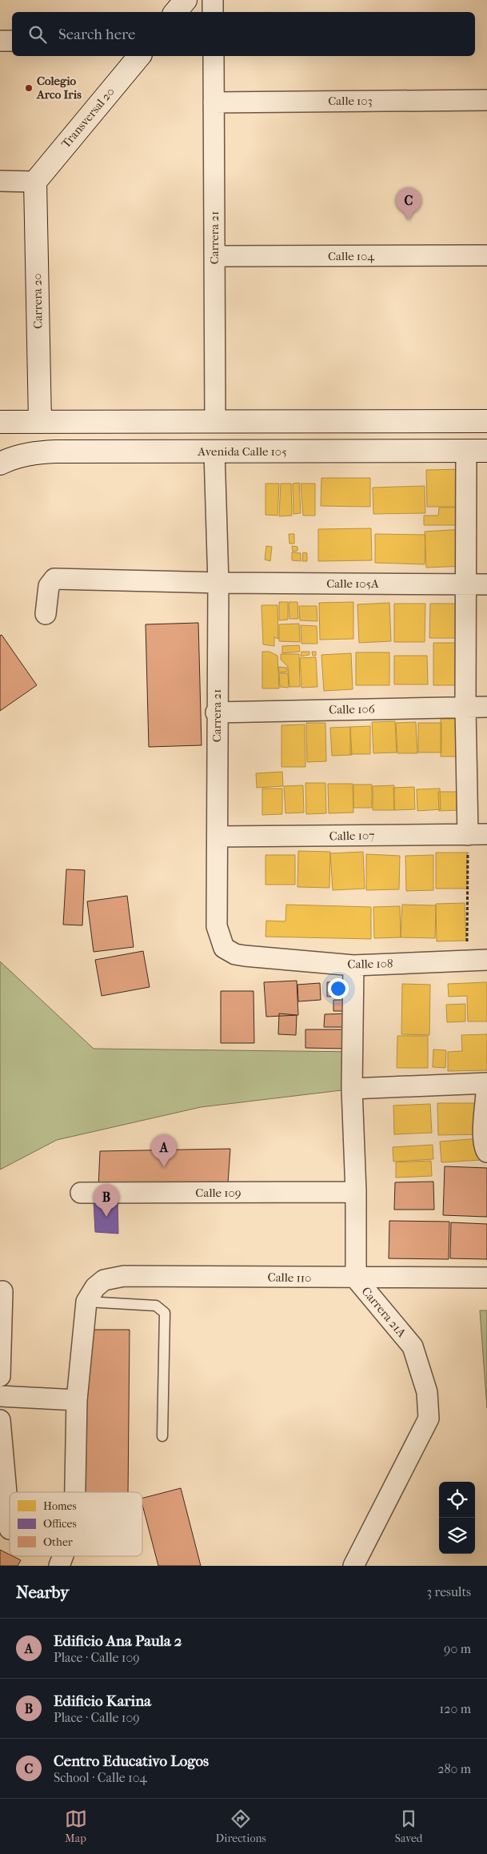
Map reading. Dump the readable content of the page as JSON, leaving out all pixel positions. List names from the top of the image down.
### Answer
{
  "streets": {
    "main road": ["Transversal 20", "Carrera 20", "Avenida Calle 105"],
    "street": [
      "Calle 103",
      "Carrera 21",
      "Calle 104",
      "Calle 105A",
      "Calle 106",
      "Calle 107",
      "Calle 108",
      "Calle 109",
      "Calle 110",
      "Carrera 21A"
    ]
  },
  "crossings": [
    ["Calle 103", "Carrera 21"],
    ["Transversal 20", "Carrera 20"],
    ["Carrera 21", "Calle 104"],
    ["Carrera 21", "Avenida Calle 105"],
    ["Carrera 21", "Calle 105A"],
    ["Carrera 21", "Calle 106"],
    ["Carrera 21", "Calle 107"],
    ["Carrera 21", "Calle 108"],
    ["Calle 108", "Carrera 21A"],
    ["Calle 109", "Carrera 21A"],
    ["Calle 110", "Carrera 21A"]
  ],
  "places": ["Colegio Arco Iris"],
  "legend": ["Homes", "Offices", "Other"],
  "page": {
    "search": "Search here",
    "pins": ["C", "A", "B"],
    "heading": ["Nearby", "3 results"],
    "list": [
      {
        "mark": "A",
        "name": "Edificio Ana Paula 2",
        "note": "Place · Calle 109",
        "value": "90 m"
      },
      {
        "mark": "B",
        "name": "Edificio Karina",
        "note": "Place · Calle 109",
        "value": "120 m"
      },
      {
        "mark": "C",
        "name": "Centro Educativo Logos",
        "note": "School · Calle 104",
        "value": "280 m"
      }
    ],
    "nav": ["Map", "Directions", "Saved"]
  }
}
